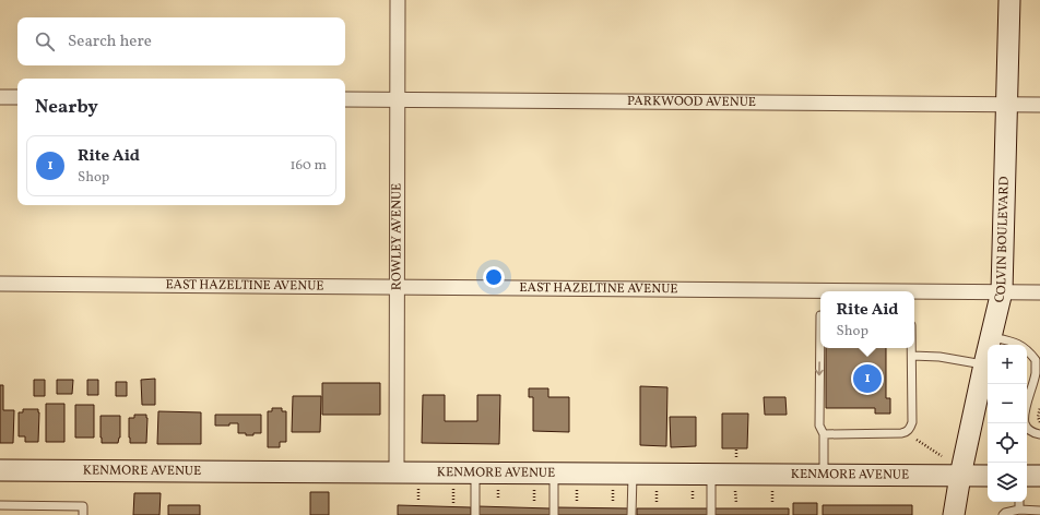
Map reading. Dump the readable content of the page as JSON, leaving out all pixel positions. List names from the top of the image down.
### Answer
{
  "streets": {
    "main road": ["COLVIN BOULEVARD", "KENMORE AVENUE"],
    "street": ["PARKWOOD AVENUE", "ROWLEY AVENUE", "EAST HAZELTINE AVENUE"]
  },
  "crossings": [
    ["PARKWOOD AVENUE", "ROWLEY AVENUE"],
    ["PARKWOOD AVENUE", "COLVIN BOULEVARD"],
    ["ROWLEY AVENUE", "EAST HAZELTINE AVENUE"],
    ["ROWLEY AVENUE", "KENMORE AVENUE"],
    ["COLVIN BOULEVARD", "EAST HAZELTINE AVENUE"],
    ["COLVIN BOULEVARD", "KENMORE AVENUE"]
  ],
  "page": {
    "search": "Search here",
    "heading": "Nearby",
    "list": [
      {
        "mark": "1",
        "name": "Rite Aid",
        "note": "Shop",
        "value": "160 m"
      }
    ],
    "popup": ["Rite Aid", "Shop"],
    "map_buttons": ["+", "−"],
    "pins": "1"
  }
}
